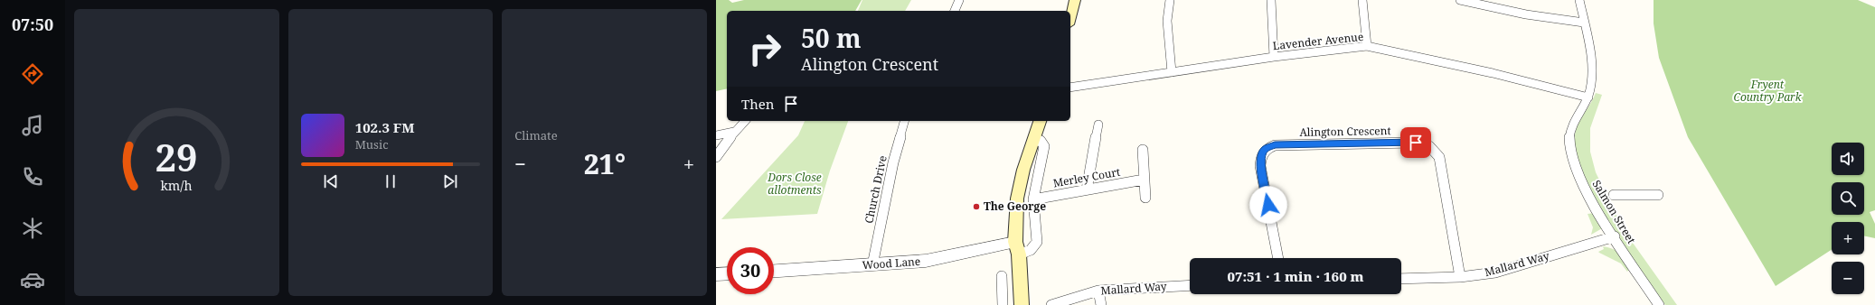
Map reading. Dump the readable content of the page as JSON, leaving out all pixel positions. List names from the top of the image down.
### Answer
{
  "streets": {
    "street": [
      "Lavender Avenue",
      "Alington Crescent",
      "Merley Court",
      "Church Drive",
      "Salmon Street",
      "Wood Lane",
      "Mallard Way"
    ]
  },
  "crossings": [
    ["Lavender Avenue", "Salmon Street"],
    ["Alington Crescent", "Mallard Way"],
    ["Church Drive", "Wood Lane"],
    ["Salmon Street", "Mallard Way"]
  ],
  "parks": ["Fryent Country Park", "Dors Close allotments"],
  "places": ["The George"],
  "page": {
    "tabs": "07:50",
    "tile": "Climate",
    "turn": ["50 m", "Alington Crescent"],
    "then": "Then",
    "song": ["102.3 FM", "Music"],
    "map_buttons": ["+", "−"],
    "heat": ["−", "21°", "+"],
    "limit": "30",
    "trip": "07:51 · 1 min · 160 m",
    "gauge": ["29", "km/h"]
  }
}
